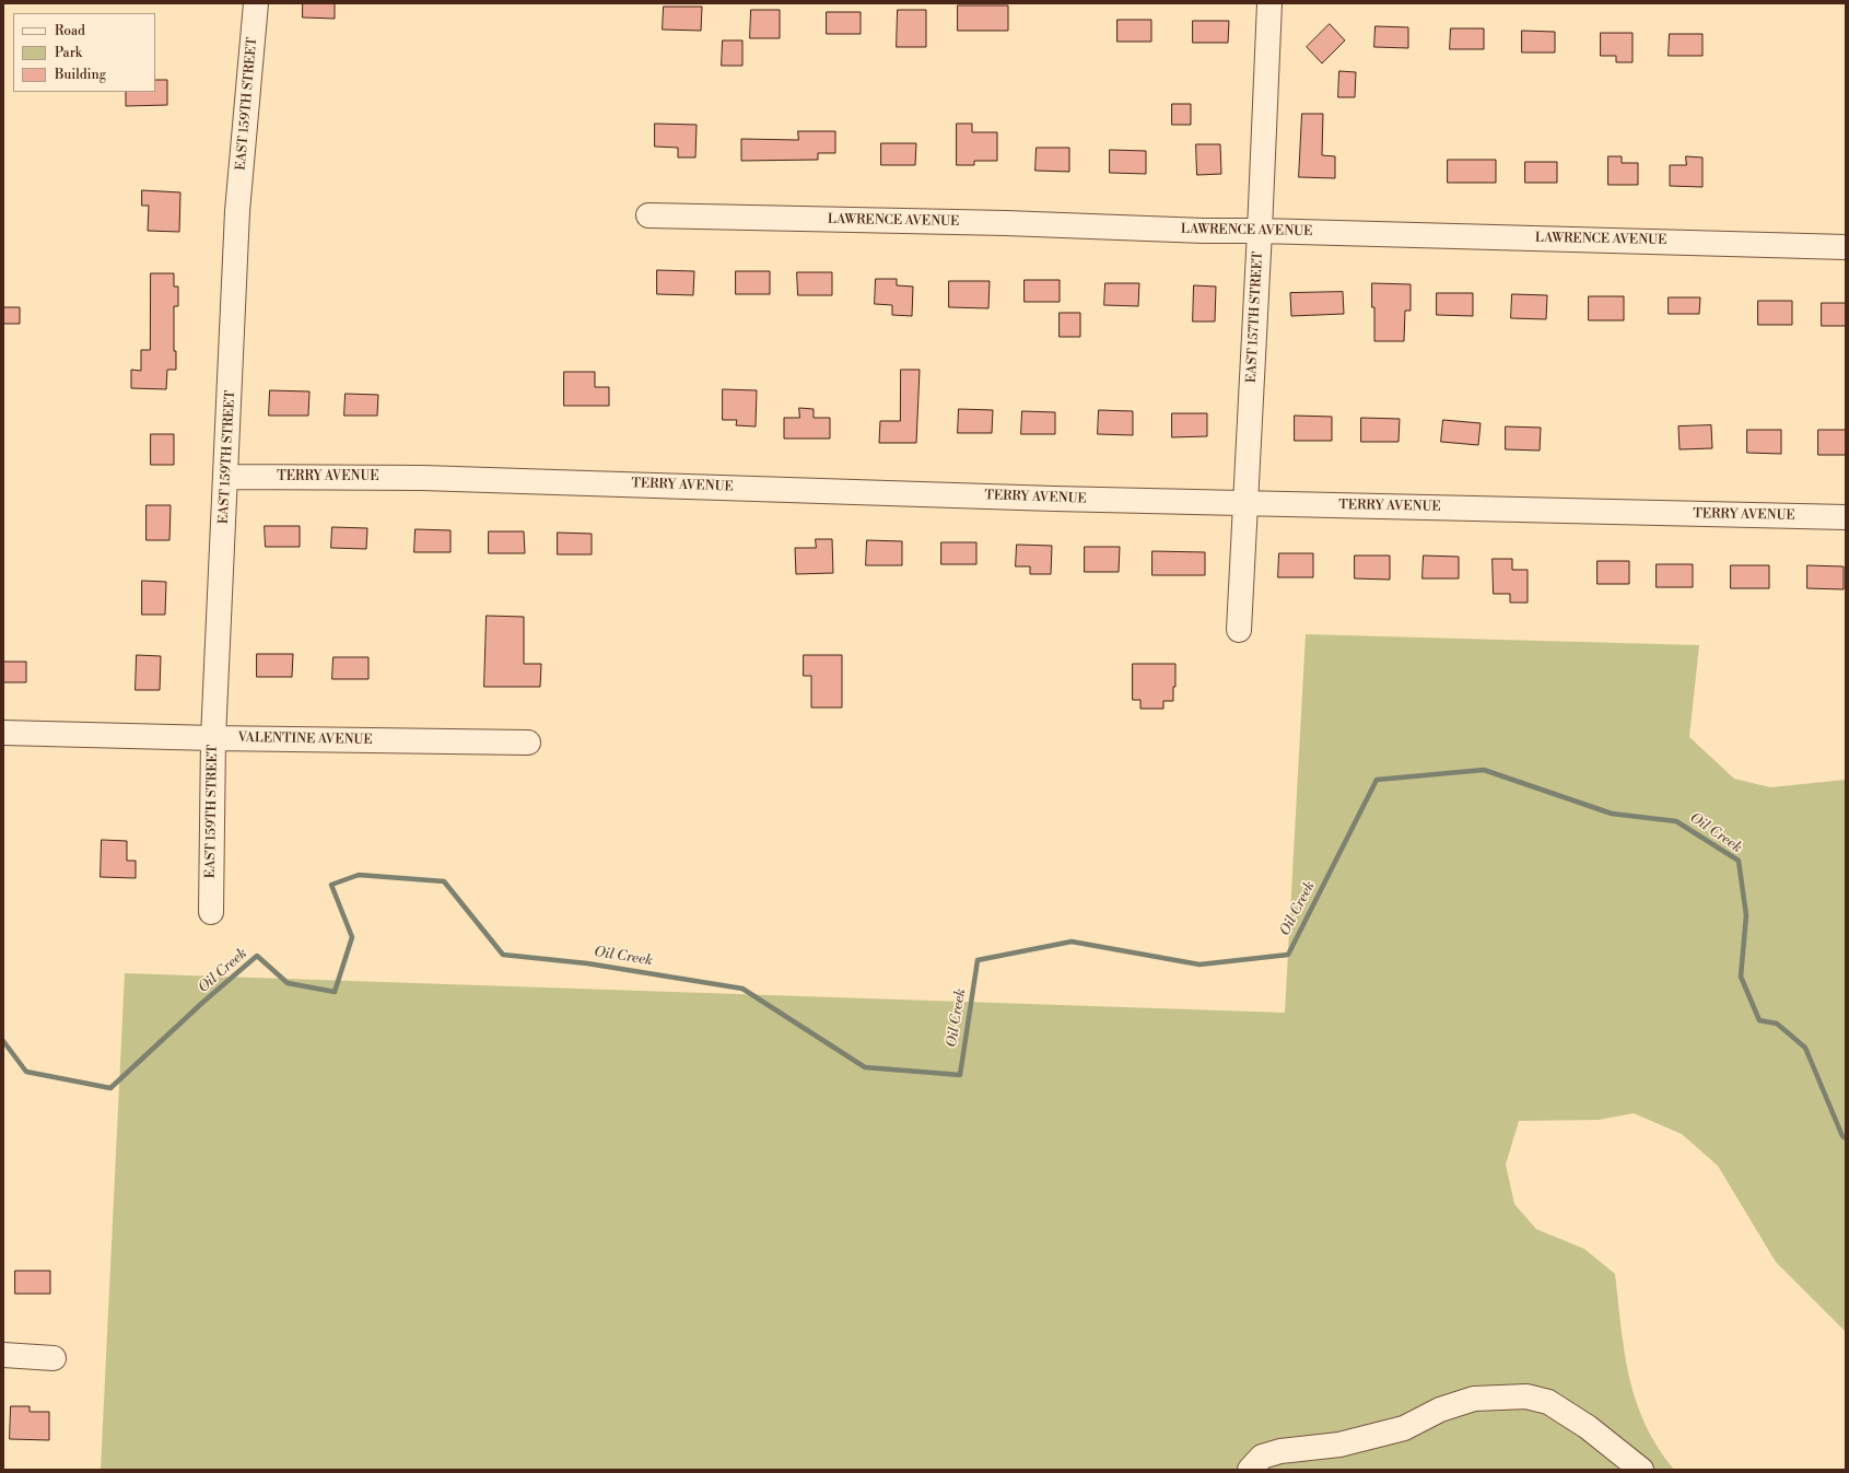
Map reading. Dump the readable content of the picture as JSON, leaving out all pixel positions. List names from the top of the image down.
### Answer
{
  "streets": {
    "street": [
      "EAST 159TH STREET",
      "LAWRENCE AVENUE",
      "EAST 157TH STREET",
      "TERRY AVENUE",
      "VALENTINE AVENUE"
    ]
  },
  "crossings": [
    ["EAST 159TH STREET", "TERRY AVENUE"],
    ["EAST 159TH STREET", "VALENTINE AVENUE"],
    ["LAWRENCE AVENUE", "EAST 157TH STREET"],
    ["EAST 157TH STREET", "TERRY AVENUE"]
  ],
  "water": ["Oil Creek"],
  "legend": ["Road", "Park", "Building"]
}
